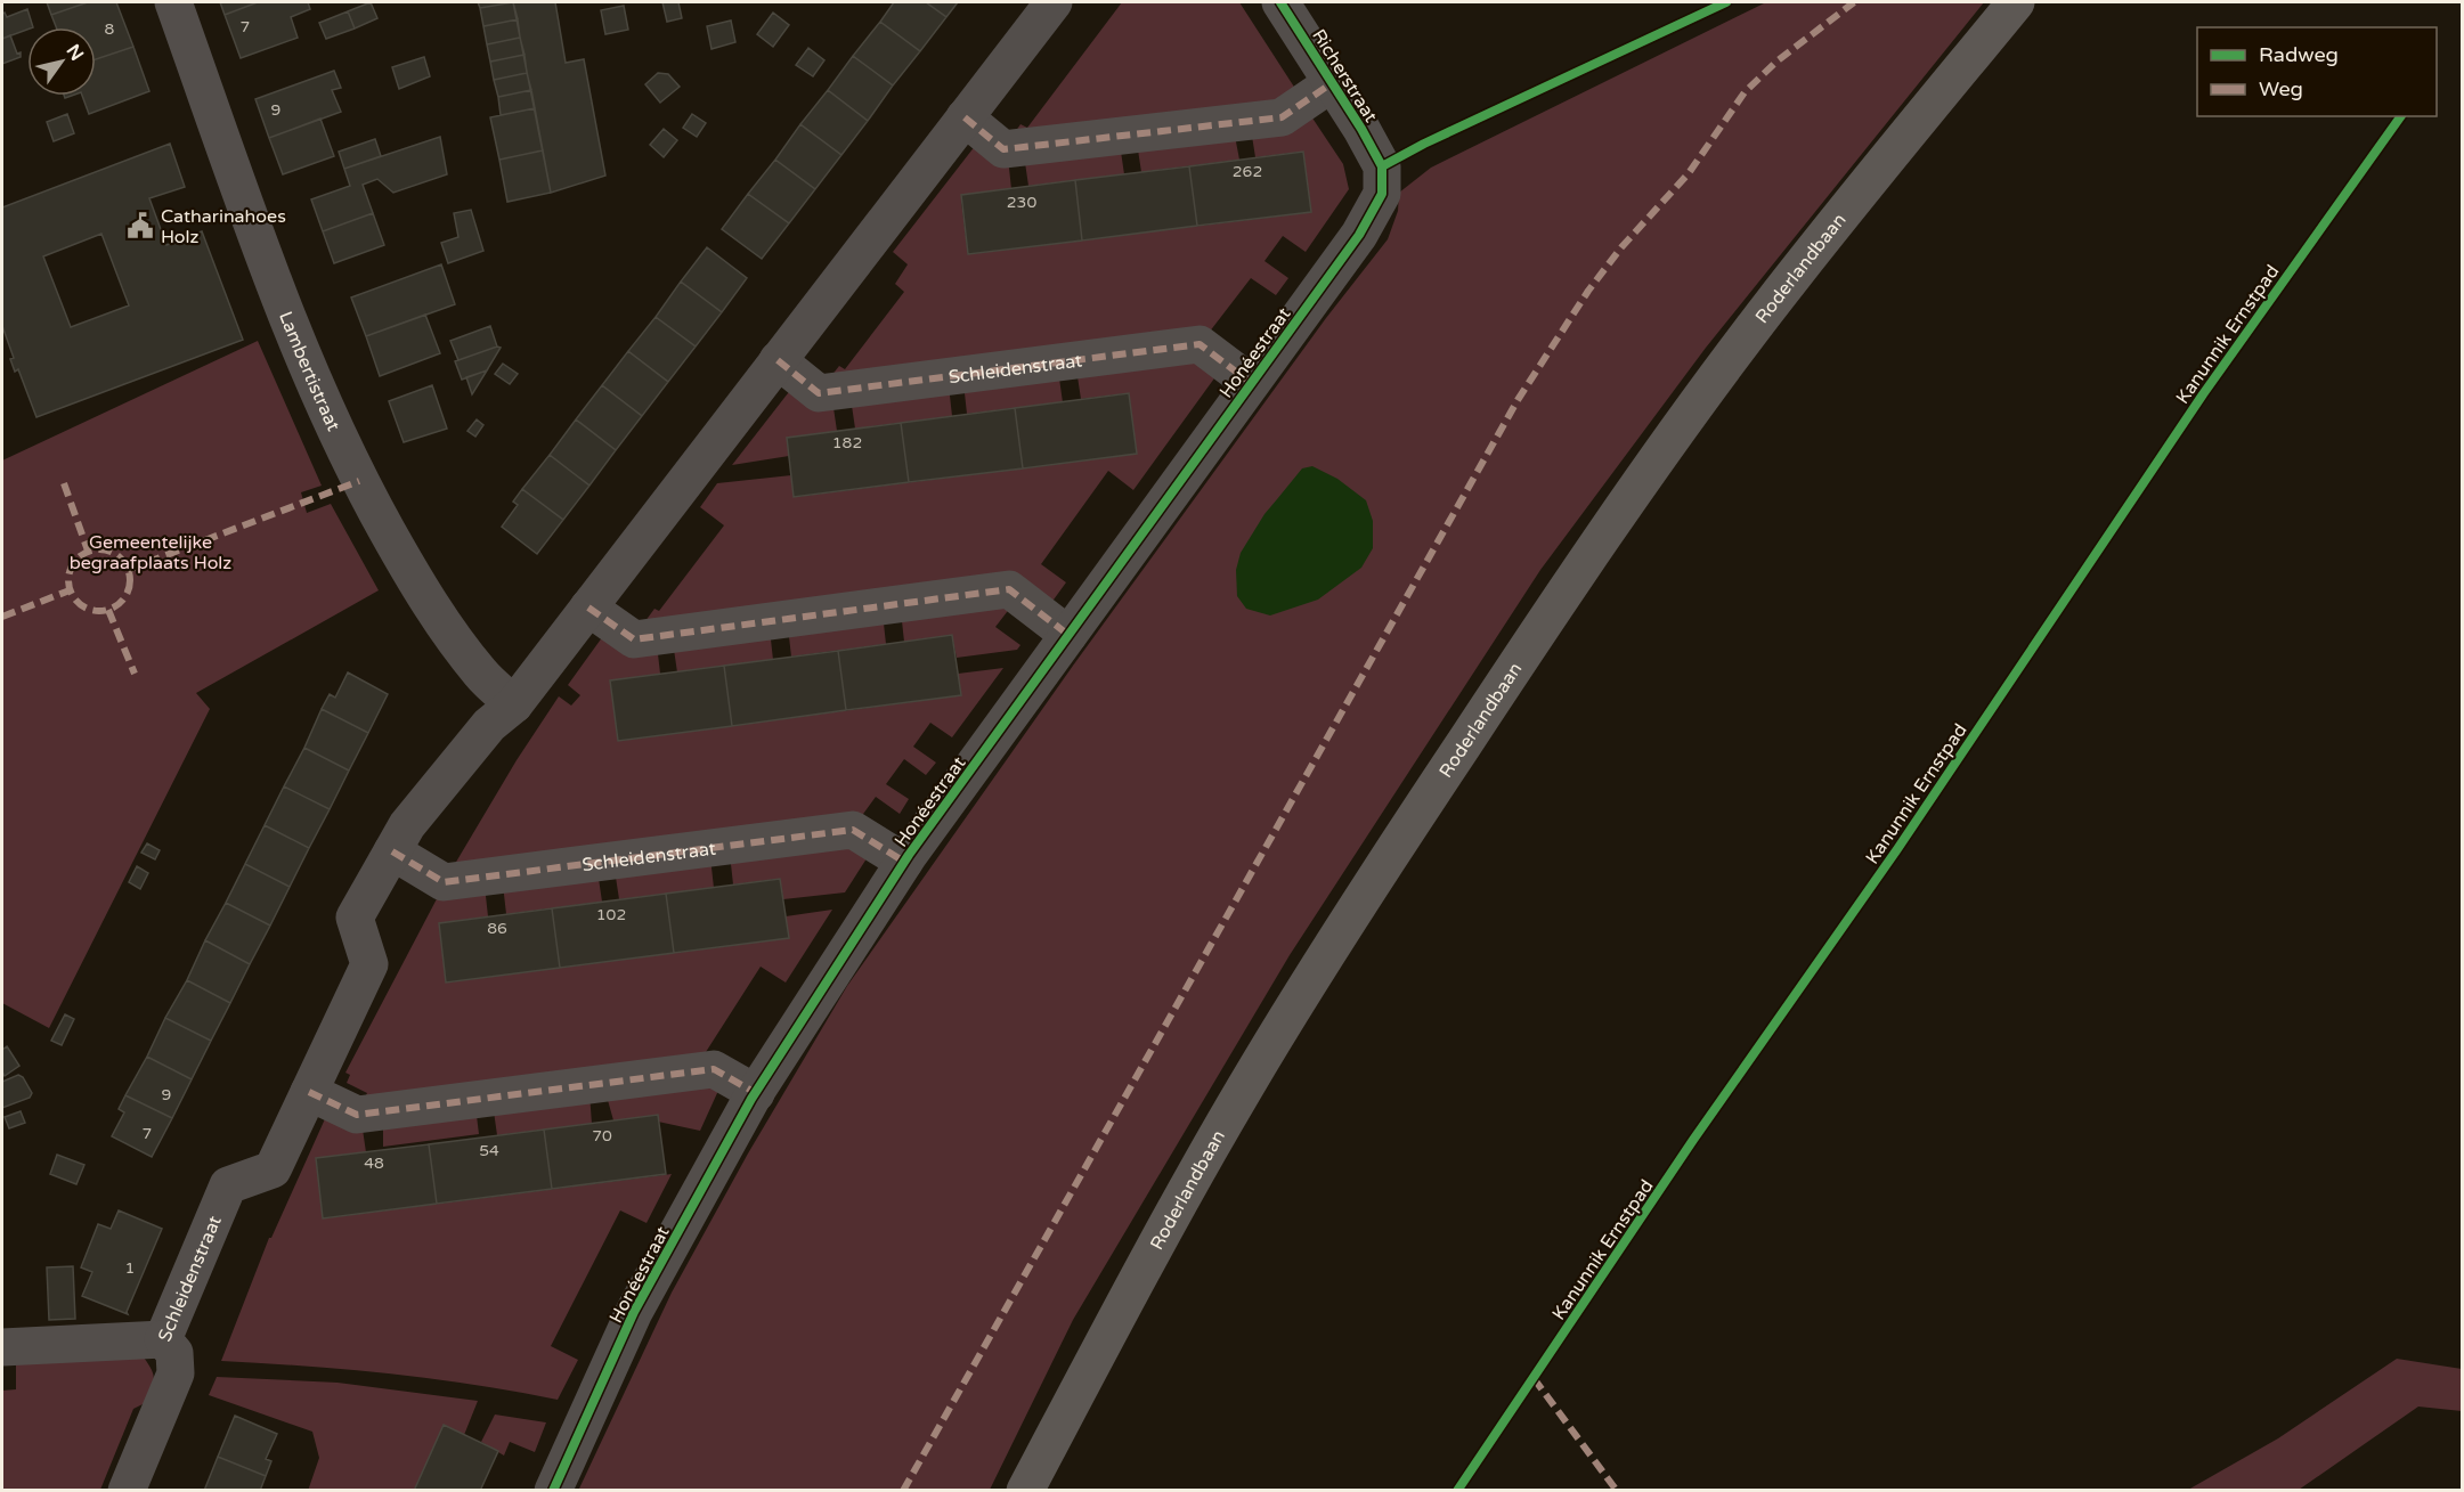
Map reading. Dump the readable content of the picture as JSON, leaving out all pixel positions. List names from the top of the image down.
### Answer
{
  "streets": {
    "main road": ["Roderlandbaan"],
    "street": [
      "Richerstraat",
      "Honéestraat",
      "Schleidenstraat",
      "Lambertistraat"
    ],
    "cycle path": ["Kanunnik Ernstpad"]
  },
  "crossings": [
    ["Richerstraat", "Honéestraat"],
    ["Honéestraat", "Schleidenstraat"],
    ["Schleidenstraat", "Lambertistraat"]
  ],
  "parks": ["Gemeentelijke begraafplaats Holz"],
  "places": {
    "public building": ["Catharinahoes Holz"]
  },
  "house_numbers": [
    "7",
    "8",
    "9",
    "262",
    "230",
    "182",
    "102",
    "86",
    "9",
    "7",
    "70",
    "54",
    "48",
    "1"
  ],
  "legend": ["Radweg", "Weg"],
  "north": "top right"
}
